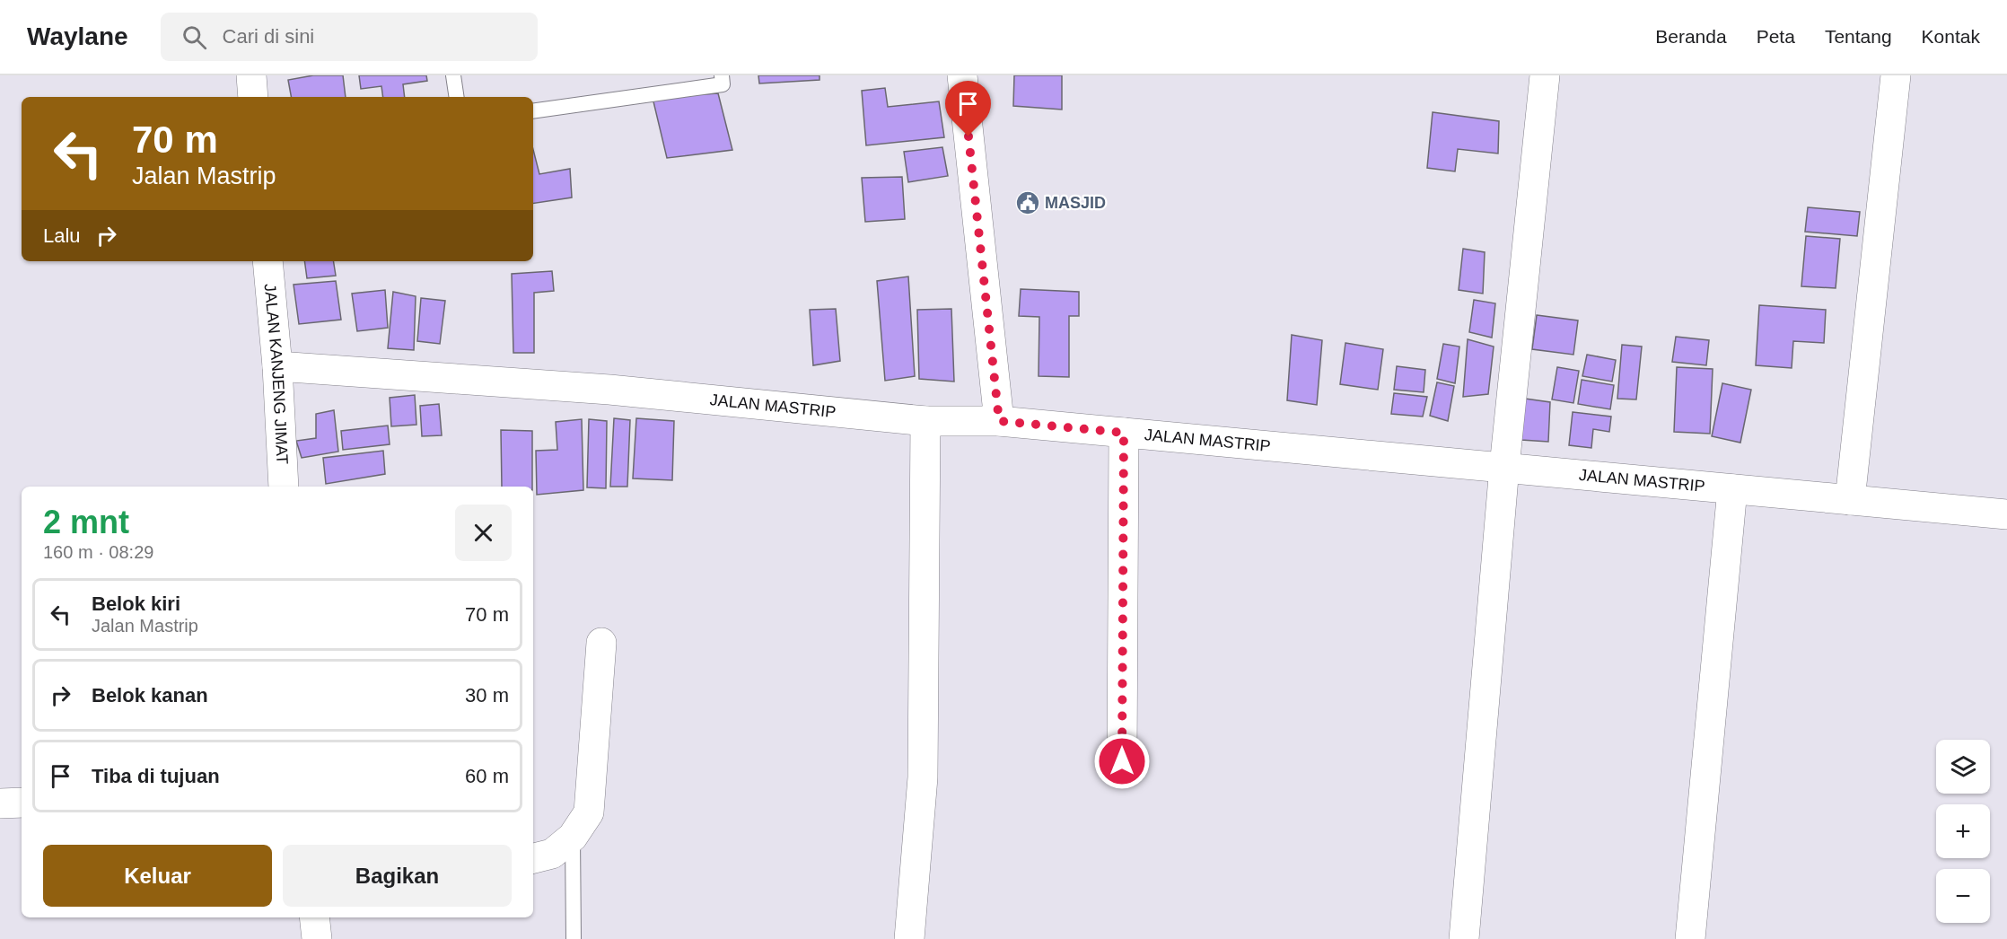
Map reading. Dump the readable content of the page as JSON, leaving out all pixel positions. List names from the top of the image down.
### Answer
{
  "streets": {
    "street": ["JALAN KANJENG JIMAT", "JALAN MASTRIP"]
  },
  "crossings": [
    ["JALAN KANJENG JIMAT", "JALAN MASTRIP"]
  ],
  "places": {
    "public building": ["MASJID"]
  },
  "page": {
    "header": "Waylane",
    "search": "Cari di sini",
    "nav": [
      "Beranda",
      "Peta",
      "Tentang",
      "Kontak"
    ],
    "turn": ["70 m", "Jalan Mastrip"],
    "then": "Lalu",
    "heading": ["2 mnt", "160 m · 08:29"],
    "list": [
      {
        "name": "Belok kiri",
        "note": "Jalan Mastrip",
        "value": "70 m"
      },
      {
        "name": "Belok kanan",
        "value": "30 m"
      },
      {
        "name": "Tiba di tujuan",
        "value": "60 m"
      }
    ],
    "map_buttons": ["+", "−"],
    "buttons": ["Keluar", "Bagikan"]
  }
}
